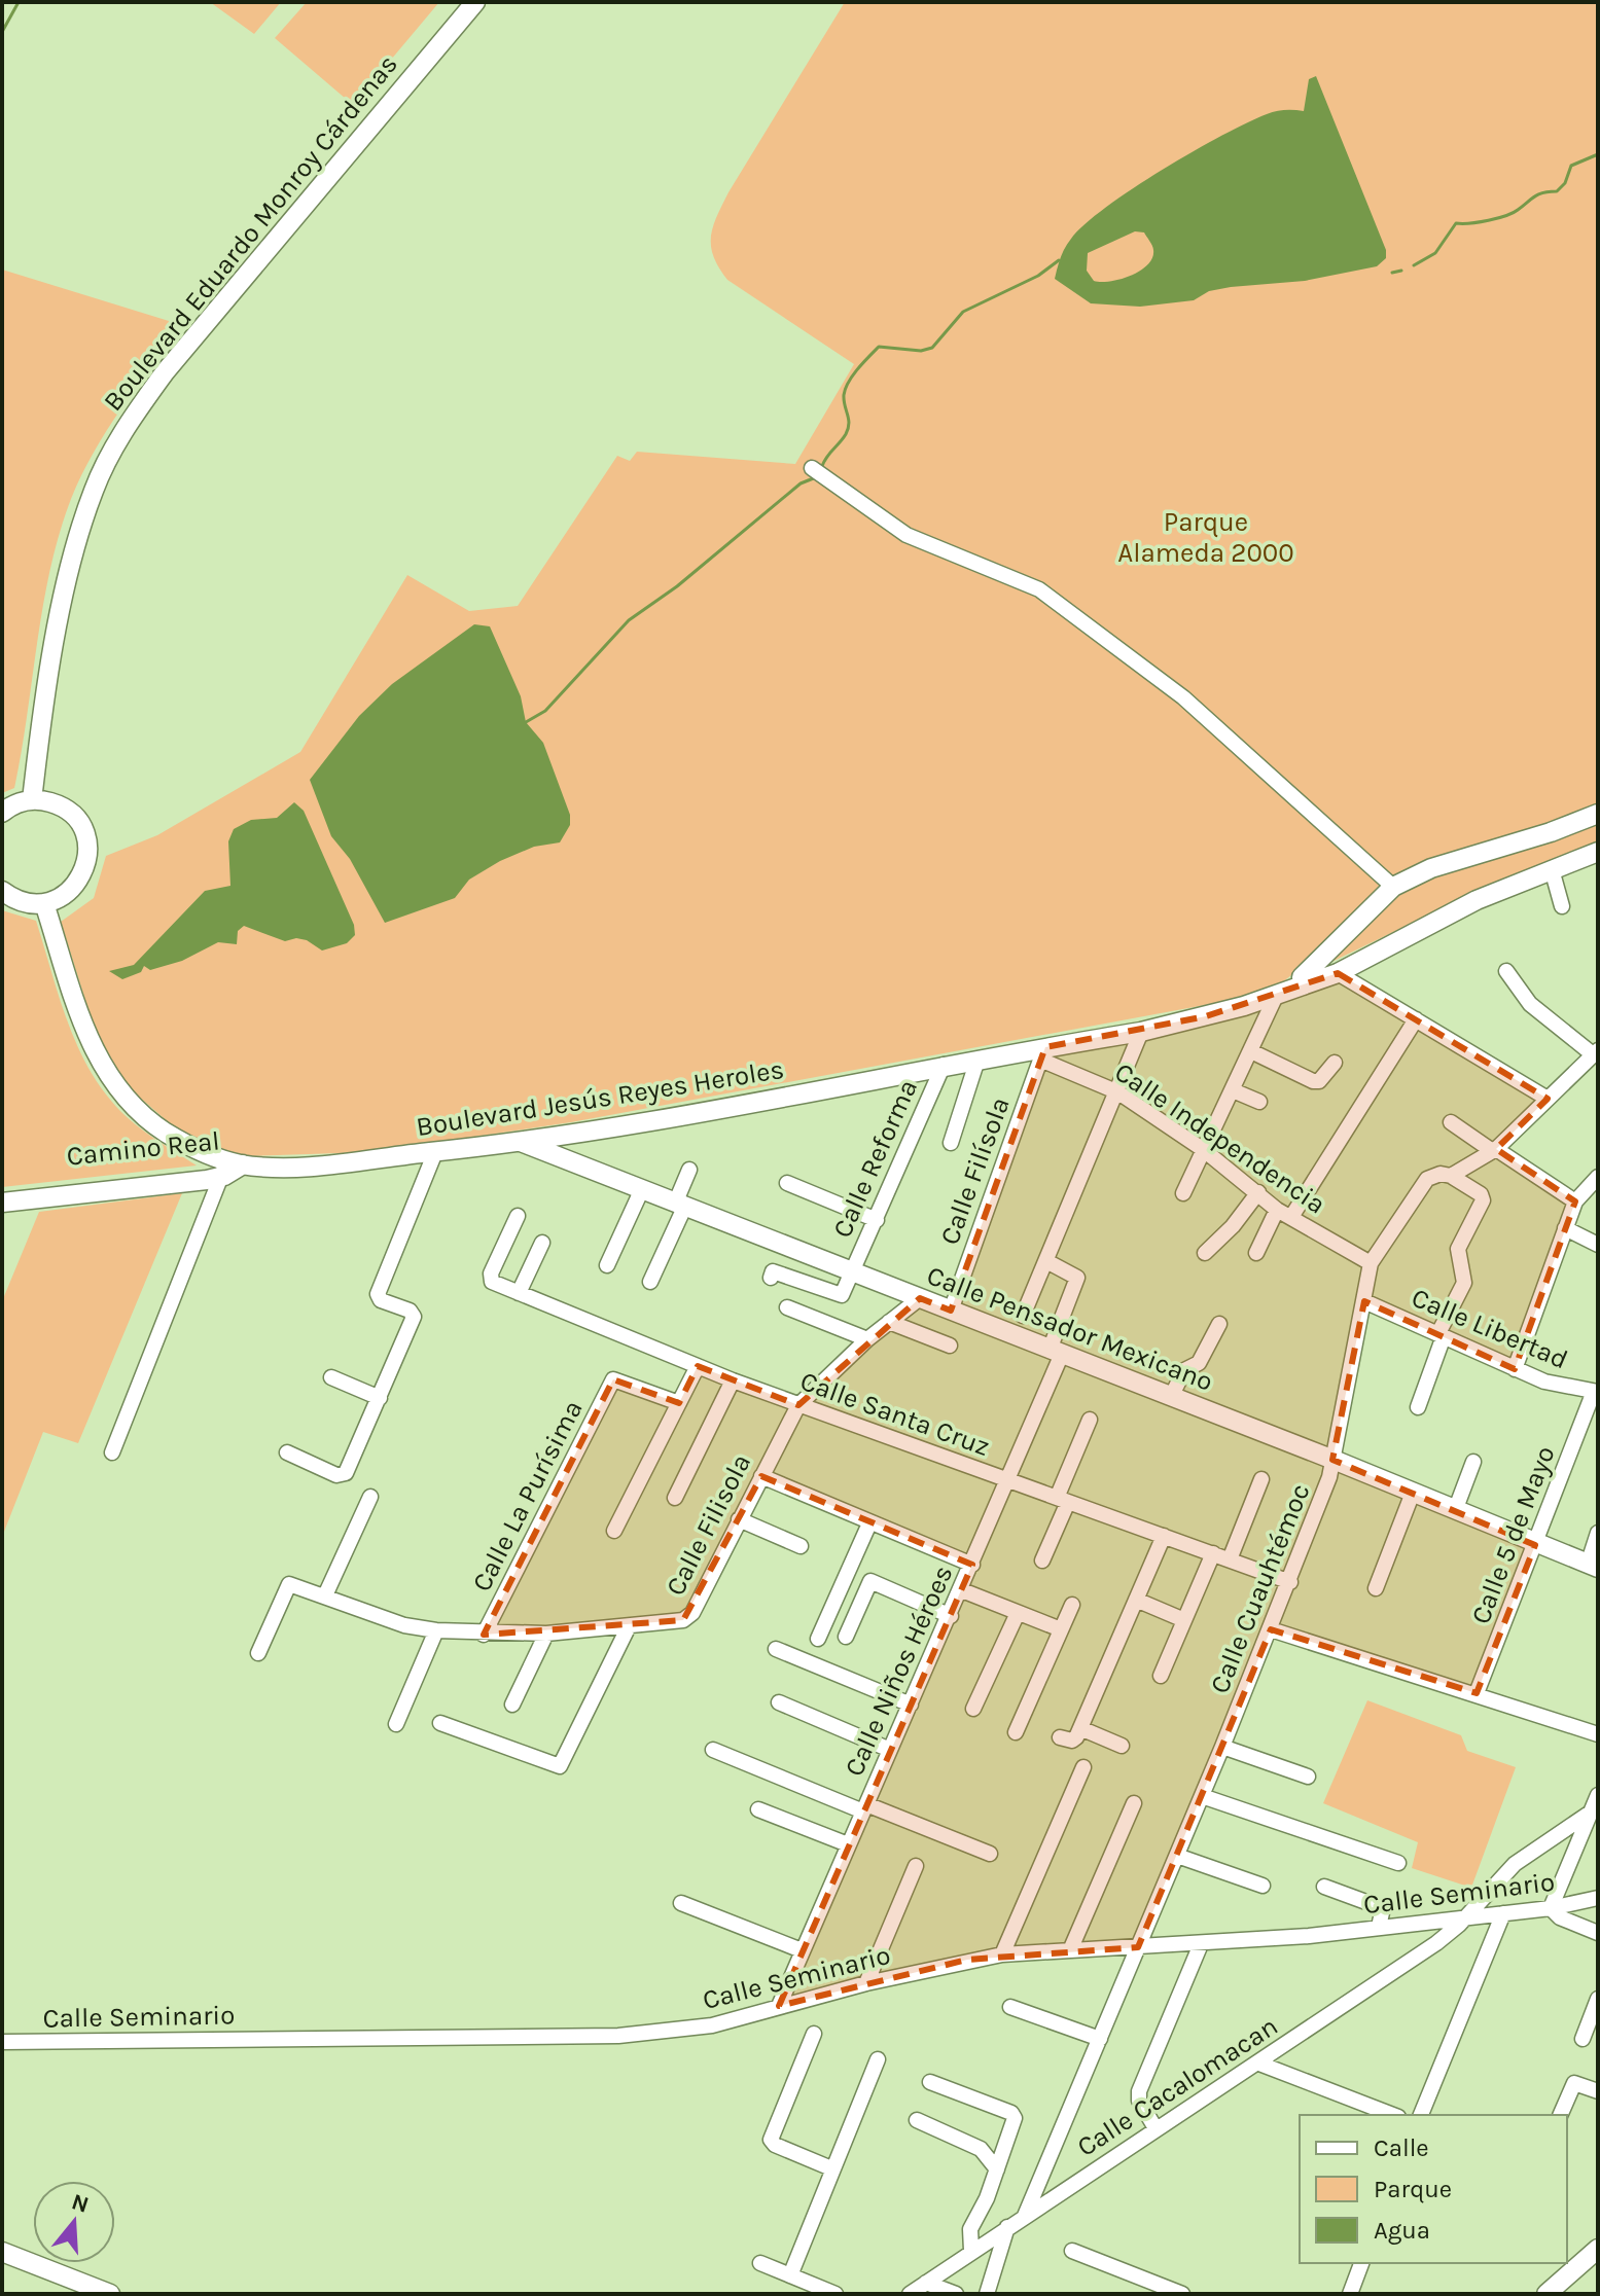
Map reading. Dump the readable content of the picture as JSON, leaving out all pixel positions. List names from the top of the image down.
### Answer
{
  "streets": {
    "main road": [
      "Boulevard Eduardo Monroy Cárdenas",
      "Boulevard Jesús Reyes Heroles",
      "Camino Real",
      "Calle Pensador Mexicano"
    ],
    "street": [
      "Calle Independencia",
      "Calle Reforma",
      "Calle Filísola",
      "Calle Libertad",
      "Calle Santa Cruz",
      "Calle La Purísima",
      "Calle Filisola",
      "Calle 5 de Mayo",
      "Calle Cuauhtémoc",
      "Calle Niños Héroes",
      "Calle Seminario",
      "Calle Cacalomacan"
    ]
  },
  "crossings": [
    ["Boulevard Jesús Reyes Heroles", "Calle Independencia"],
    ["Boulevard Jesús Reyes Heroles", "Camino Real"],
    ["Boulevard Jesús Reyes Heroles", "Calle Reforma"],
    ["Boulevard Jesús Reyes Heroles", "Calle Filísola"],
    ["Boulevard Jesús Reyes Heroles", "Calle Pensador Mexicano"],
    ["Calle Independencia", "Calle Filísola"],
    ["Calle Independencia", "Calle Cuauhtémoc"],
    ["Calle Reforma", "Calle Pensador Mexicano"],
    ["Calle Filísola", "Calle Pensador Mexicano"],
    ["Calle Pensador Mexicano", "Calle Filisola"],
    ["Calle Pensador Mexicano", "Calle 5 de Mayo"],
    ["Calle Pensador Mexicano", "Calle Cuauhtémoc"],
    ["Calle Pensador Mexicano", "Calle Niños Héroes"],
    ["Calle Libertad", "Calle 5 de Mayo"],
    ["Calle Libertad", "Calle Cuauhtémoc"],
    ["Calle Santa Cruz", "Calle Filisola"],
    ["Calle Santa Cruz", "Calle Cuauhtémoc"],
    ["Calle Santa Cruz", "Calle Niños Héroes"],
    ["Calle La Purísima", "Calle Filisola"],
    ["Calle Cuauhtémoc", "Calle Seminario"],
    ["Calle Cuauhtémoc", "Calle Cacalomacan"],
    ["Calle Niños Héroes", "Calle Seminario"],
    ["Calle Seminario", "Calle Cacalomacan"]
  ],
  "parks": ["Parque Alameda 2000"],
  "legend": ["Calle", "Parque", "Agua"],
  "north": "top"
}
